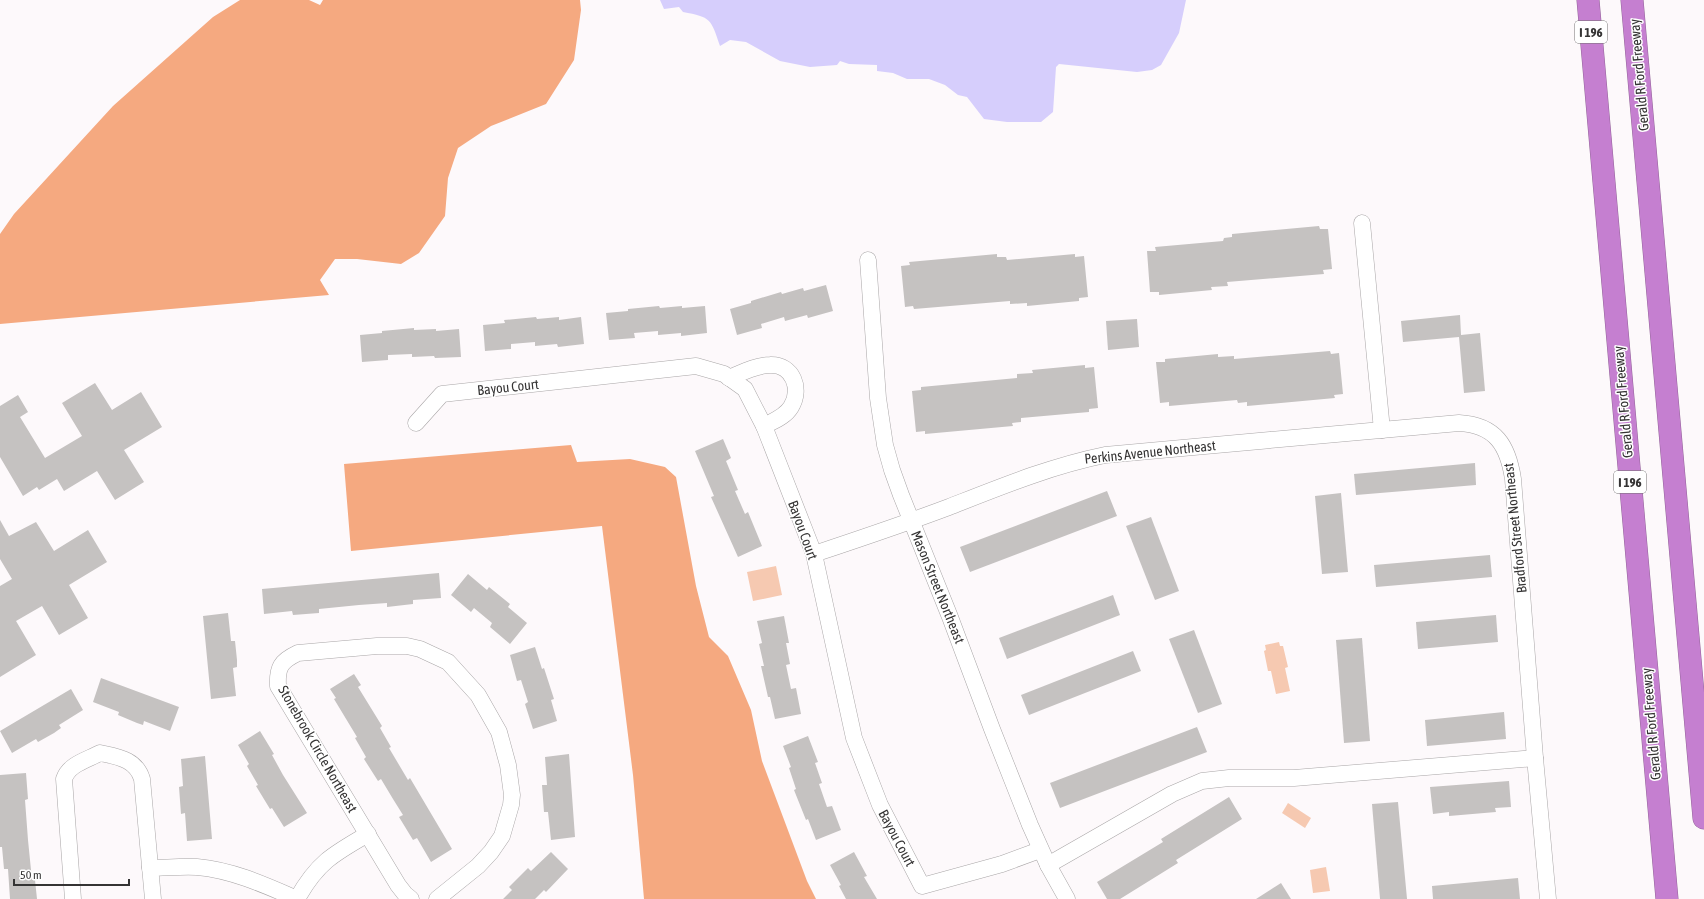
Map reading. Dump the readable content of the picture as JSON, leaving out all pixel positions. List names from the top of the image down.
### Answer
{
  "streets": {
    "highway": ["I 196", "Gerald R Ford Freeway"],
    "street": [
      "Bayou Court",
      "Perkins Avenue Northeast",
      "Bradford Street Northeast",
      "Mason Street Northeast",
      "Stonebrook Circle Northeast"
    ]
  },
  "crossings": [
    ["Bayou Court", "Perkins Avenue Northeast"],
    ["Bayou Court", "Mason Street Northeast"],
    ["Perkins Avenue Northeast", "Bradford Street Northeast"],
    ["Perkins Avenue Northeast", "Mason Street Northeast"]
  ],
  "scale_bar": "50 m"
}
